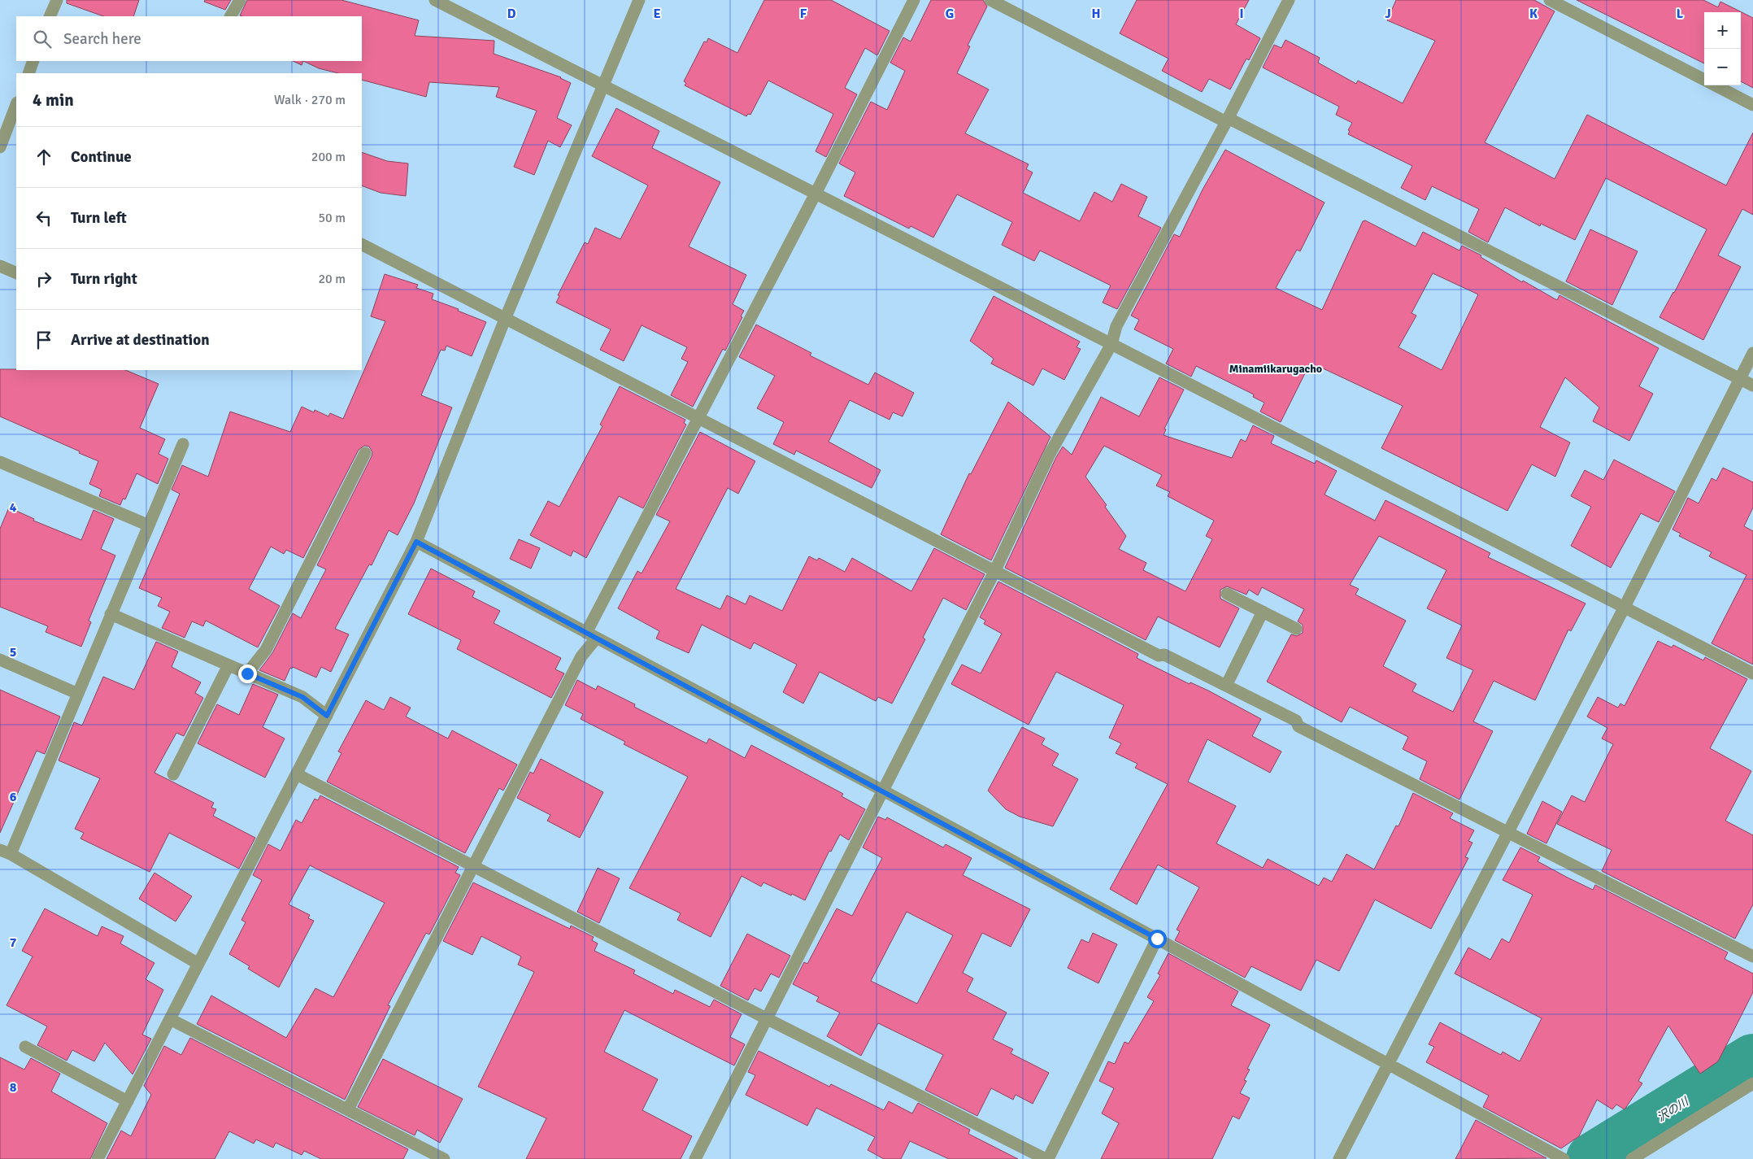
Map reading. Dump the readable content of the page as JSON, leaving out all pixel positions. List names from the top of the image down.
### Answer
{
  "districts": ["Minamiikarugacho"],
  "water": ["沢の川"],
  "page": {
    "map_buttons": ["+", "−"],
    "search": "Search here",
    "heading": ["4 min", "Walk · 270 m"],
    "list": [
      ["Continue", "200 m"],
      ["Turn left", "50 m"],
      ["Turn right", "20 m"],
      "Arrive at destination"
    ]
  },
  "grid": {
    "columns": [
      "D",
      "E",
      "F",
      "G",
      "H",
      "I",
      "J",
      "K",
      "L"
    ],
    "rows": [
      "4",
      "5",
      "6",
      "7",
      "8"
    ]
  }
}
